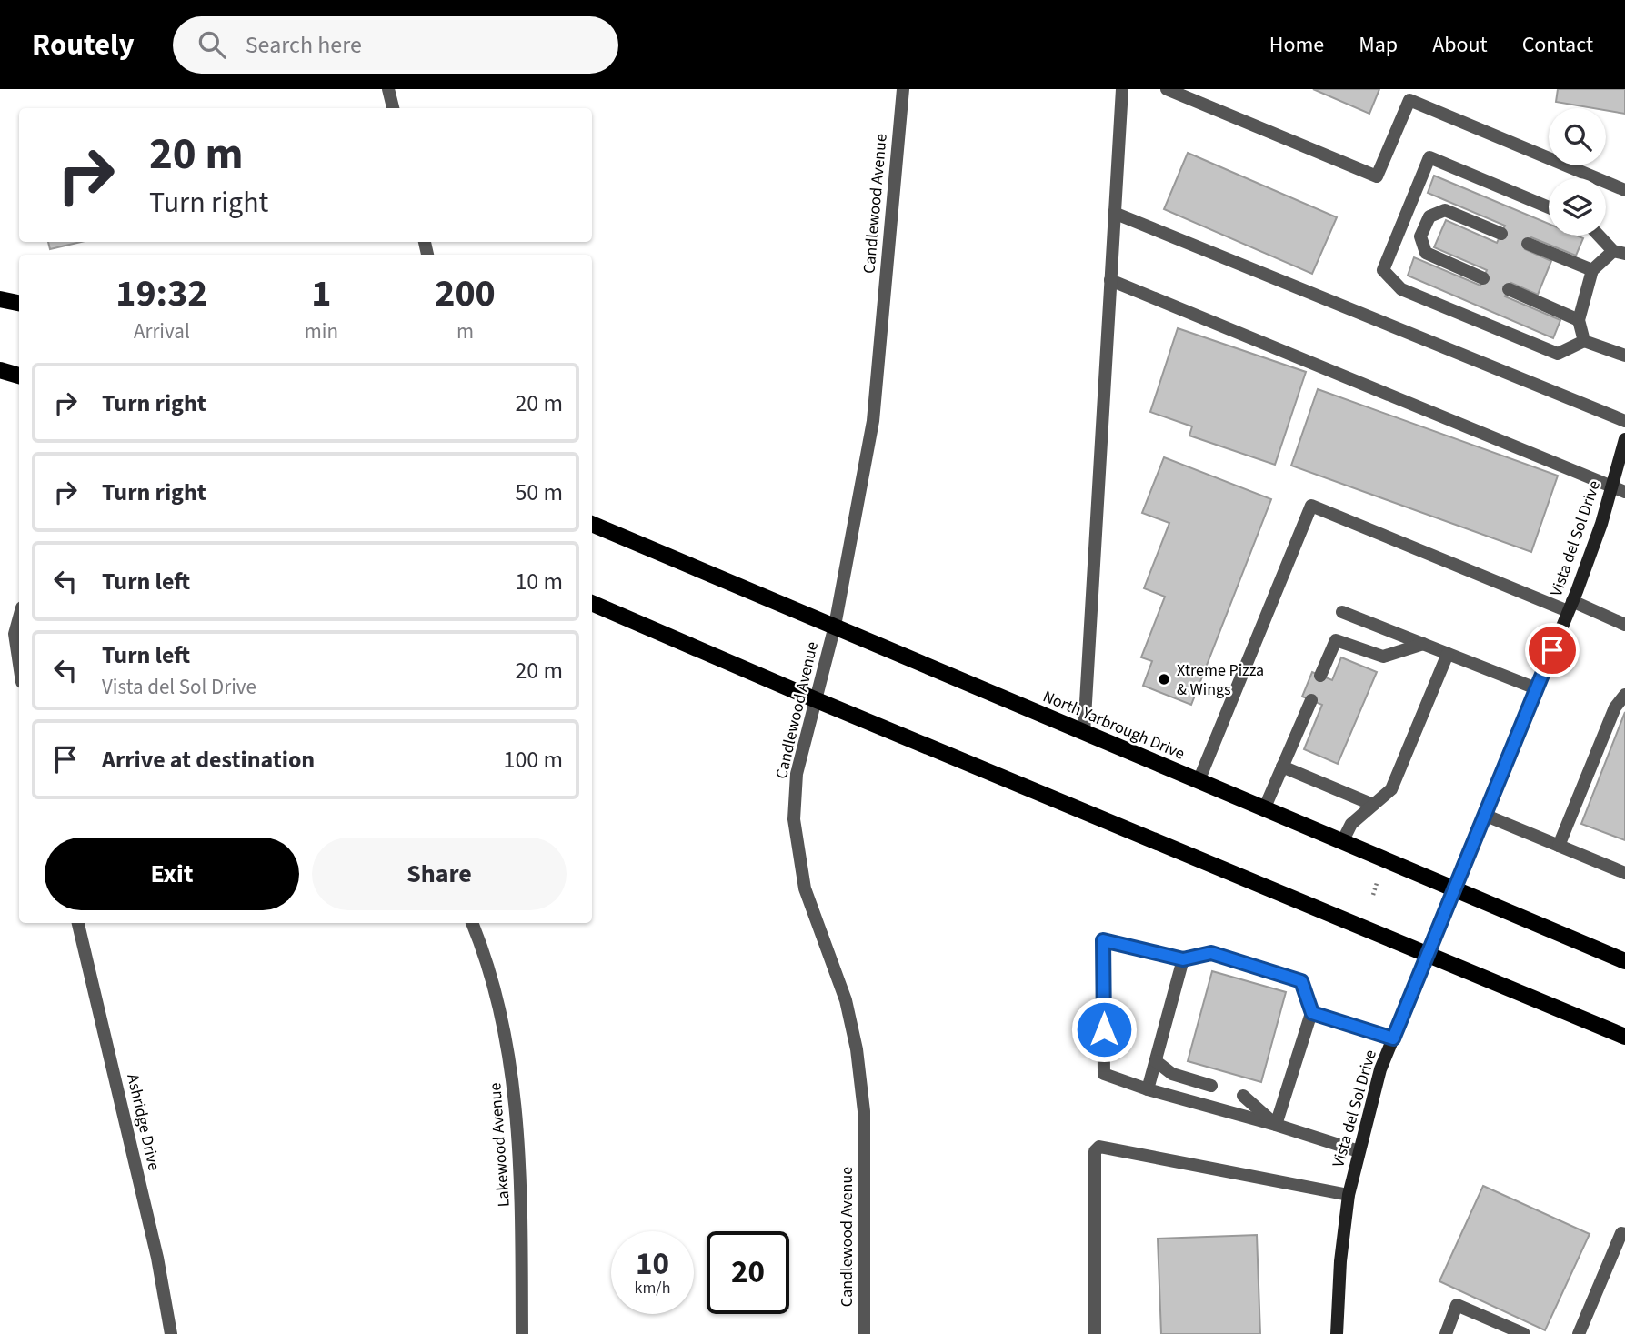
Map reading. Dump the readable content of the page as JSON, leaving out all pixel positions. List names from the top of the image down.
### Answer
{
  "streets": {
    "main road": ["Vista del Sol Drive", "North Yarbrough Drive"],
    "street": ["Candlewood Avenue", "Ashridge Drive", "Lakewood Avenue"]
  },
  "crossings": [
    ["Candlewood Avenue", "North Yarbrough Drive"],
    ["Vista del Sol Drive", "North Yarbrough Drive"]
  ],
  "places": ["Xtreme Pizza & Wings"],
  "page": {
    "header": "Routely",
    "search": "Search here",
    "nav": [
      "Home",
      "Map",
      "About",
      "Contact"
    ],
    "turn": ["20 m", "Turn right"],
    "eta": [
      "19:32",
      "Arrival",
      "1",
      "min",
      "200",
      "m"
    ],
    "list": [
      {
        "name": "Turn right",
        "value": "20 m"
      },
      {
        "name": "Turn right",
        "value": "50 m"
      },
      {
        "name": "Turn left",
        "value": "10 m"
      },
      {
        "name": "Turn left",
        "note": "Vista del Sol Drive",
        "value": "20 m"
      },
      {
        "name": "Arrive at destination",
        "value": "100 m"
      }
    ],
    "buttons": ["Exit", "Share"],
    "speed": "10 km/h",
    "limit": "20"
  }
}
